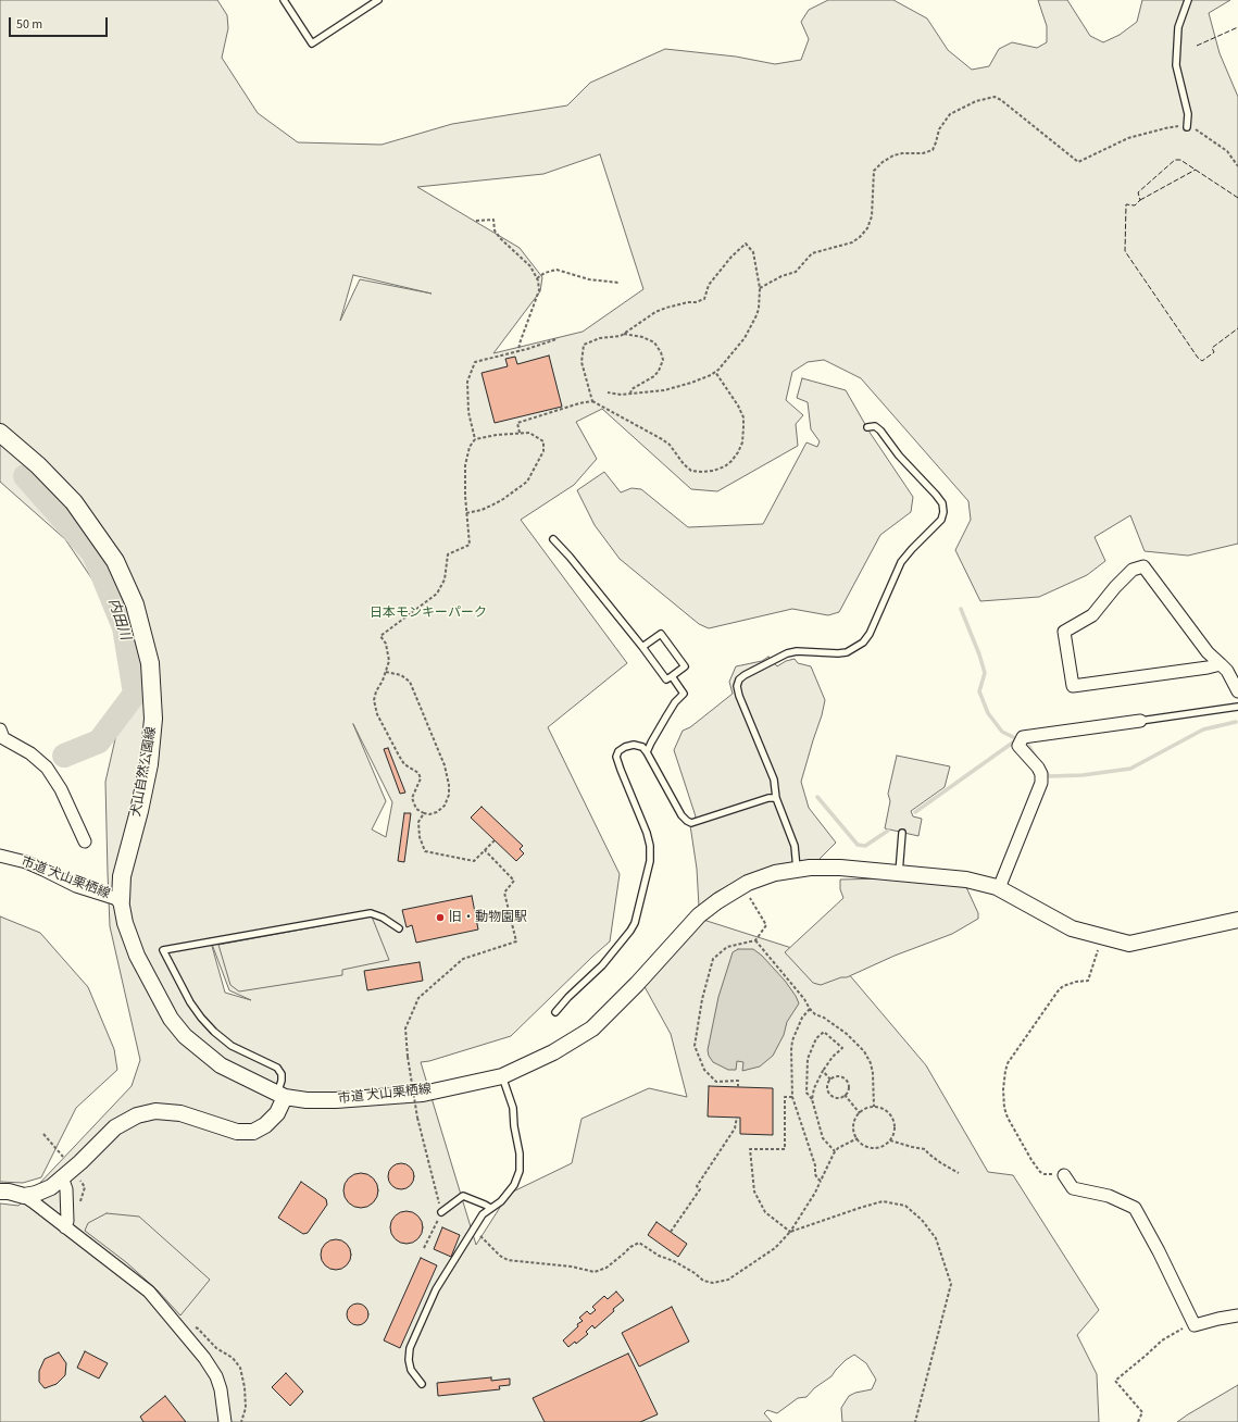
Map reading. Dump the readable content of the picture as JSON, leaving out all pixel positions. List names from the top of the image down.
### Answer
{
  "streets": {
    "main road": ["犬山自然公園線"],
    "street": ["市道 犬山栗栖線"]
  },
  "crossings": [
    ["犬山自然公園線", "市道 犬山栗栖線"]
  ],
  "water": ["内田川"],
  "parks": ["日本モンキーパーク"],
  "places": ["旧・動物園駅"],
  "scale_bar": "50 m"
}
